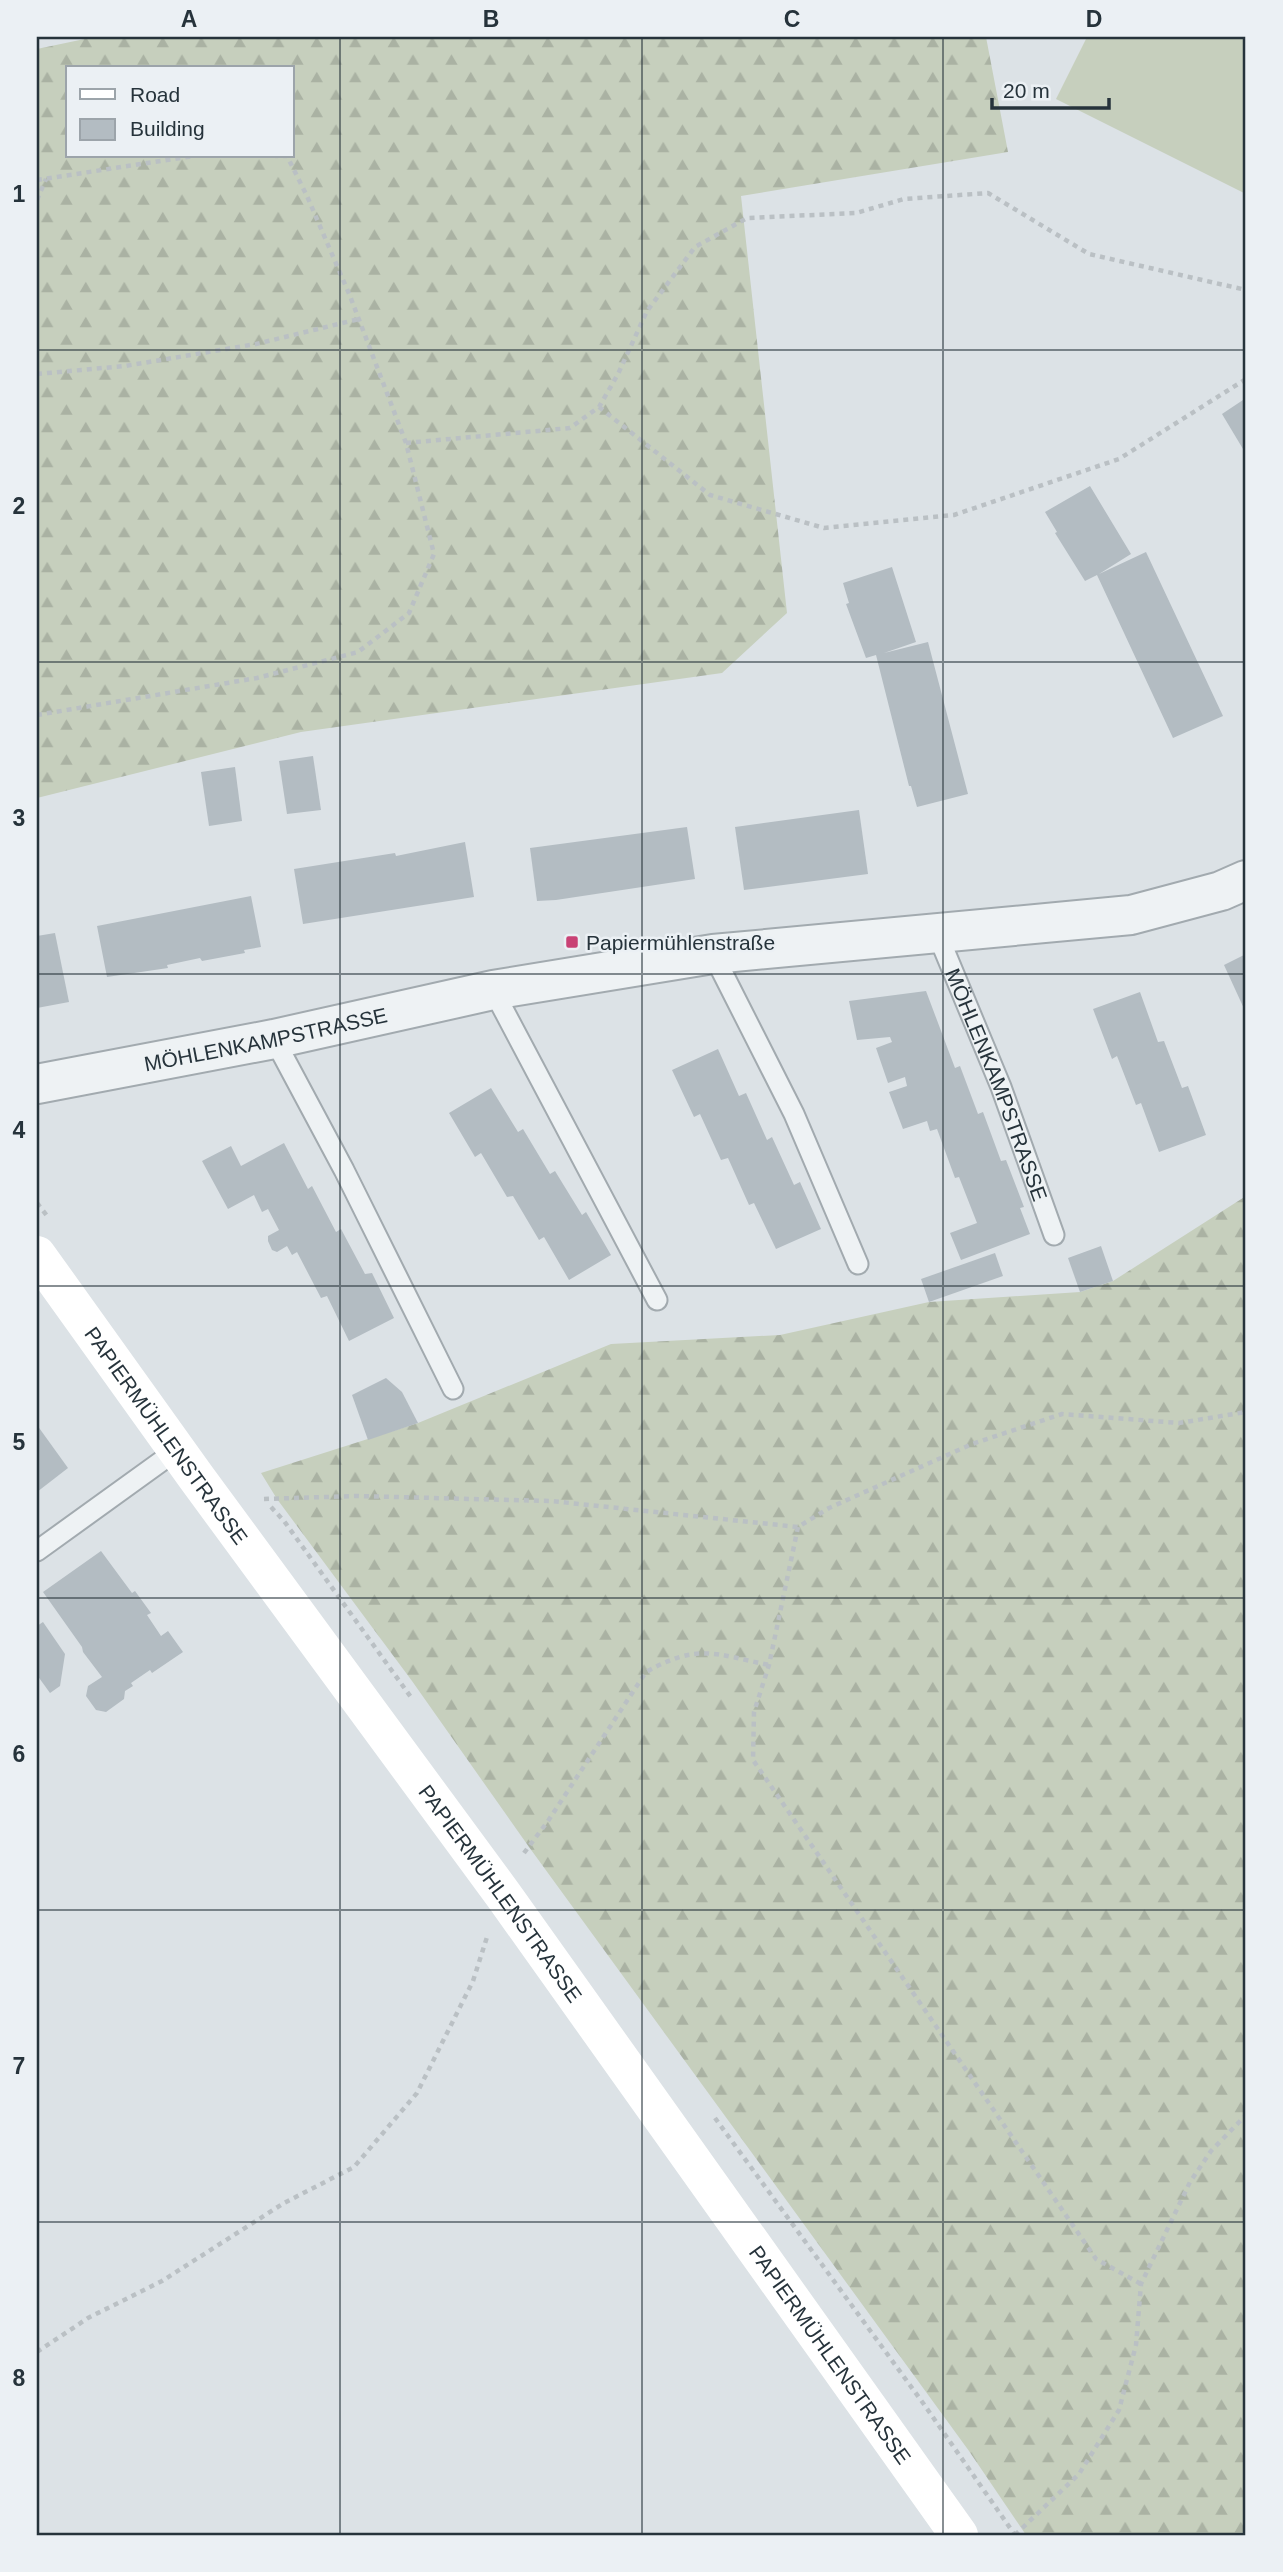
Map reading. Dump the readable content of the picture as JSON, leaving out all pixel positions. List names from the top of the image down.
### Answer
{
  "streets": {
    "main road": ["PAPIERMÜHLENSTRASSE"],
    "street": ["MÖHLENKAMPSTRASSE"]
  },
  "places": {
    "transit": ["Papiermühlenstraße"]
  },
  "legend": ["Road", "Building"],
  "scale_bar": "20 m",
  "grid": {
    "columns": [
      "A",
      "B",
      "C",
      "D"
    ],
    "rows": [
      "1",
      "2",
      "3",
      "4",
      "5",
      "6",
      "7",
      "8"
    ]
  }
}
